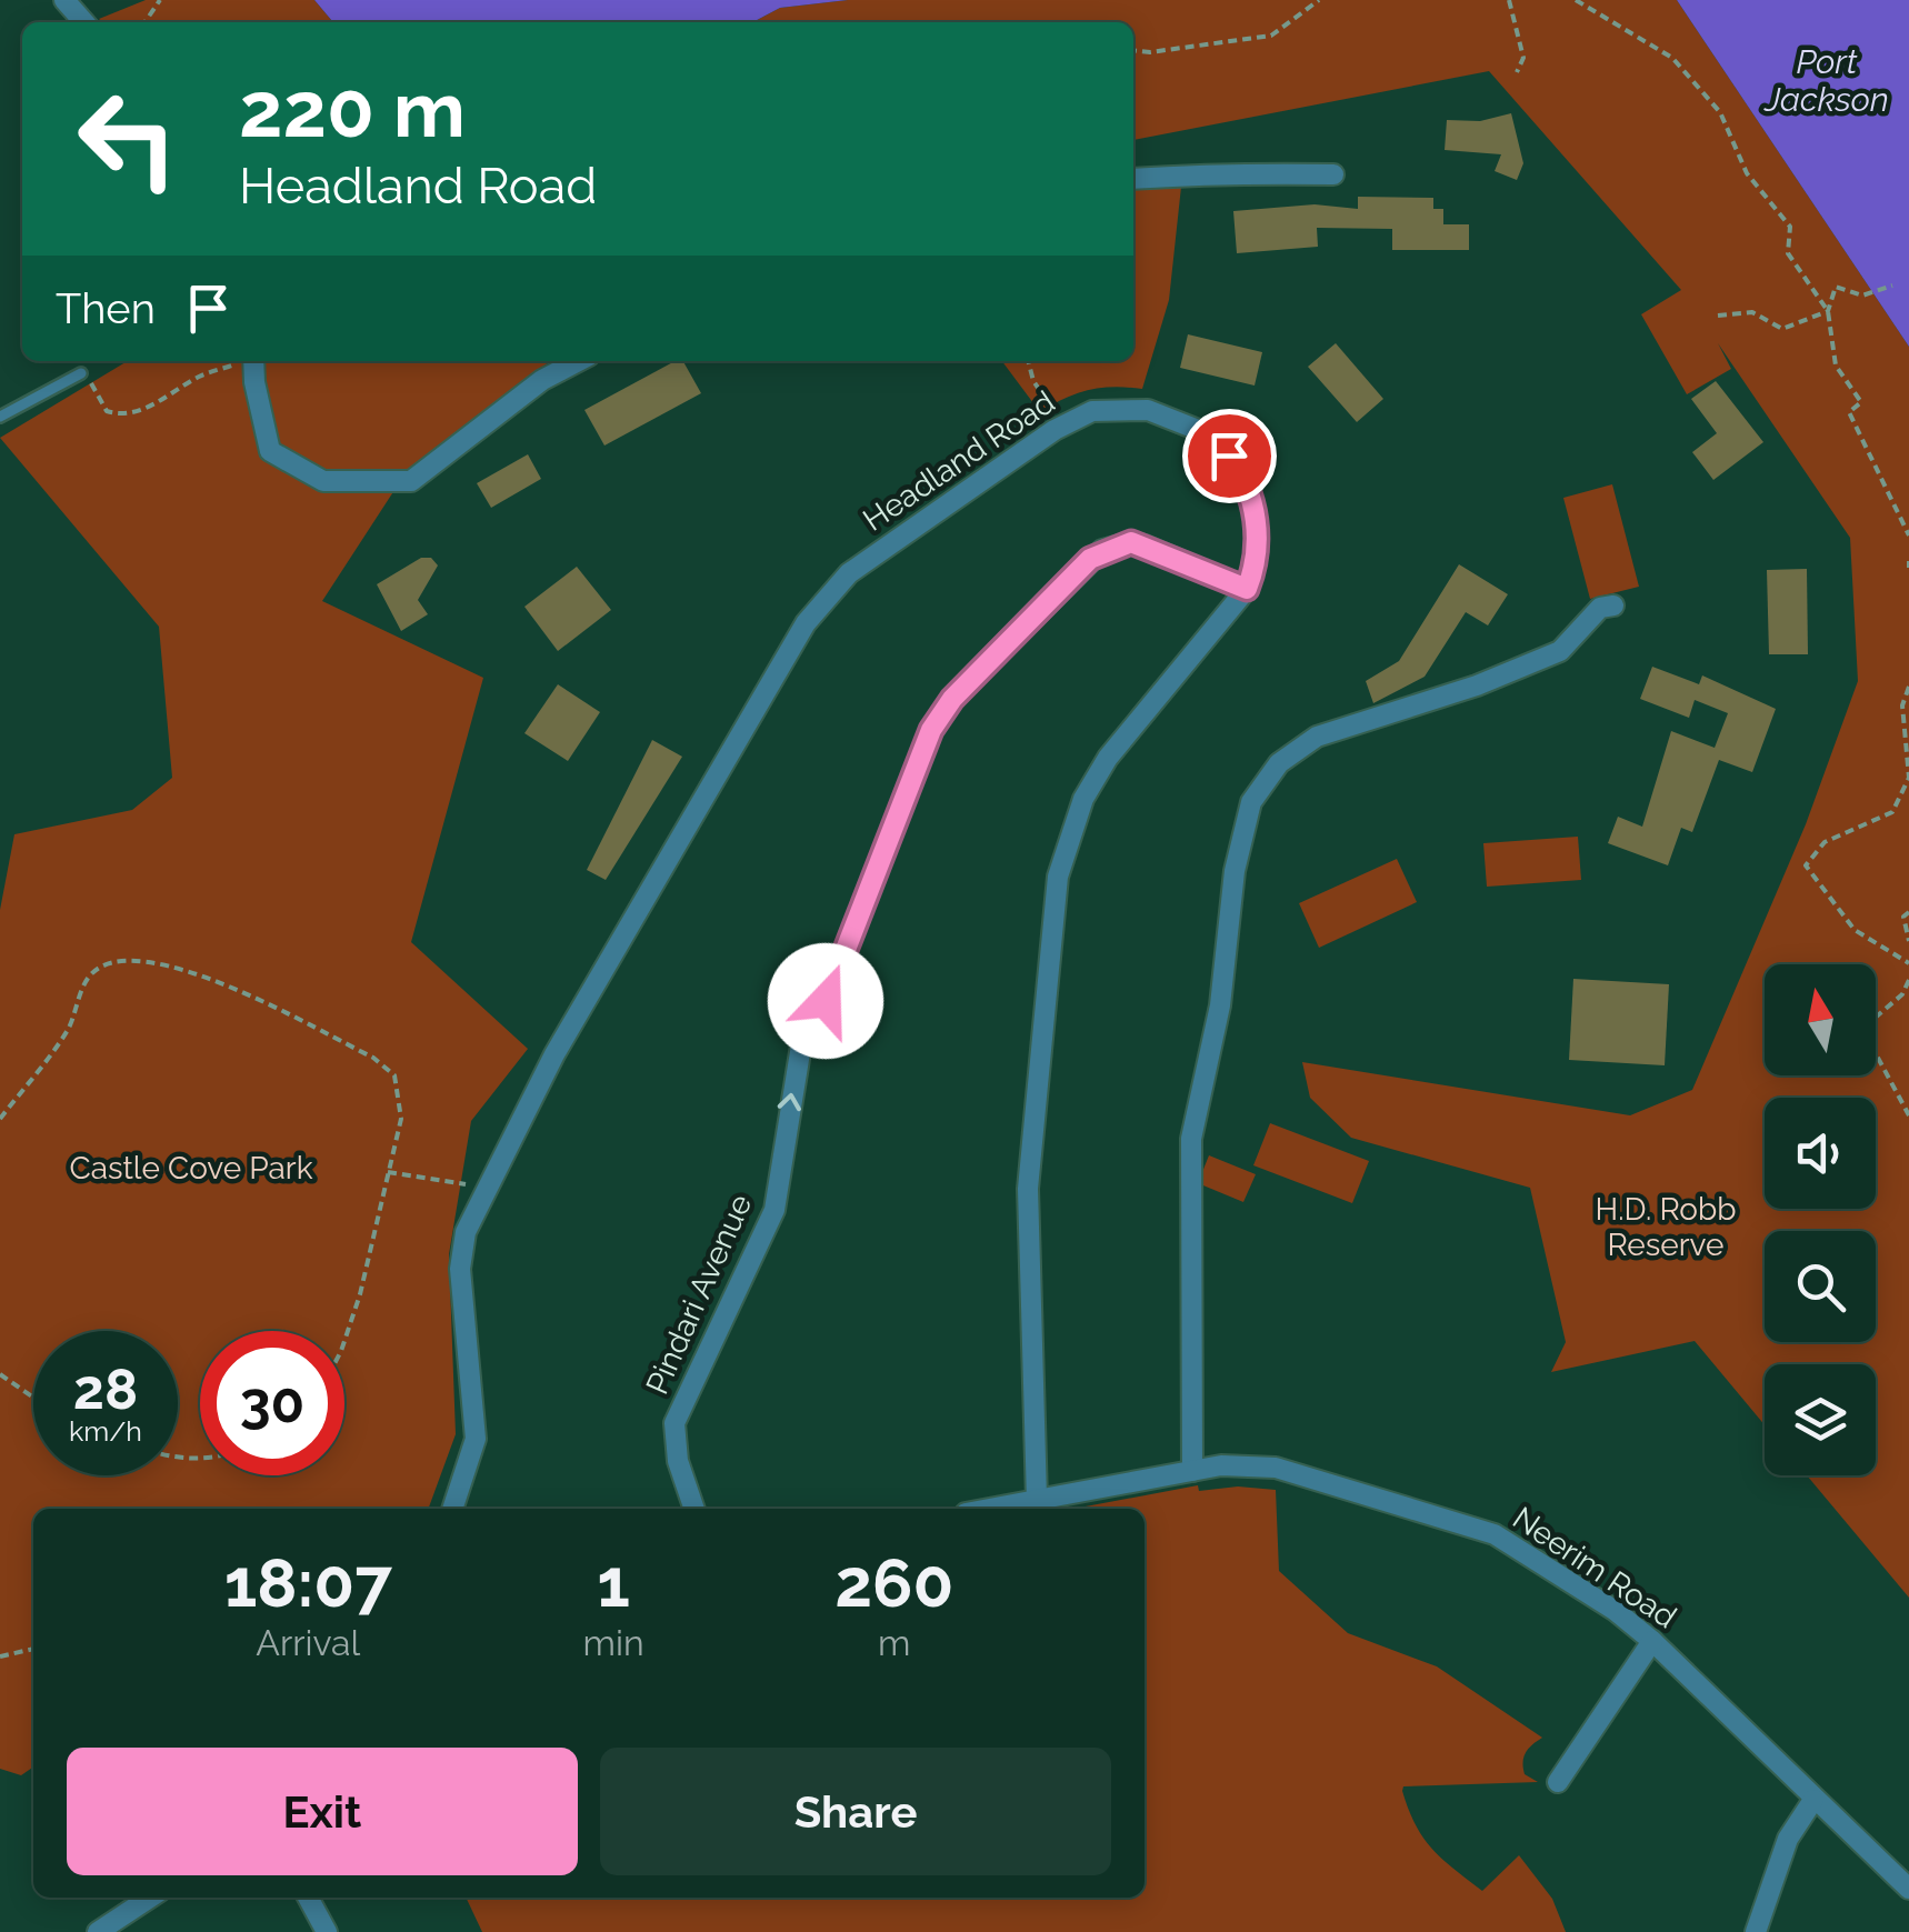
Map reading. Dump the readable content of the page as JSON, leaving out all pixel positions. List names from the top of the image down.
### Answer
{
  "streets": {
    "street": ["Headland Road", "Pindari Avenue", "Neerim Road"]
  },
  "crossings": [
    ["Headland Road", "Pindari Avenue"],
    ["Headland Road", "Neerim Road"]
  ],
  "one_way": ["Pindari Avenue"],
  "water": ["Port Jackson"],
  "parks": ["Castle Cove Park", "H.D. Robb Reserve"],
  "north": "top",
  "page": {
    "turn": ["220 m", "Headland Road"],
    "then": "Then",
    "speed": "28 km/h",
    "limit": "30",
    "eta": [
      "18:07",
      "Arrival",
      "1",
      "min",
      "260",
      "m"
    ],
    "buttons": ["Exit", "Share"]
  }
}
